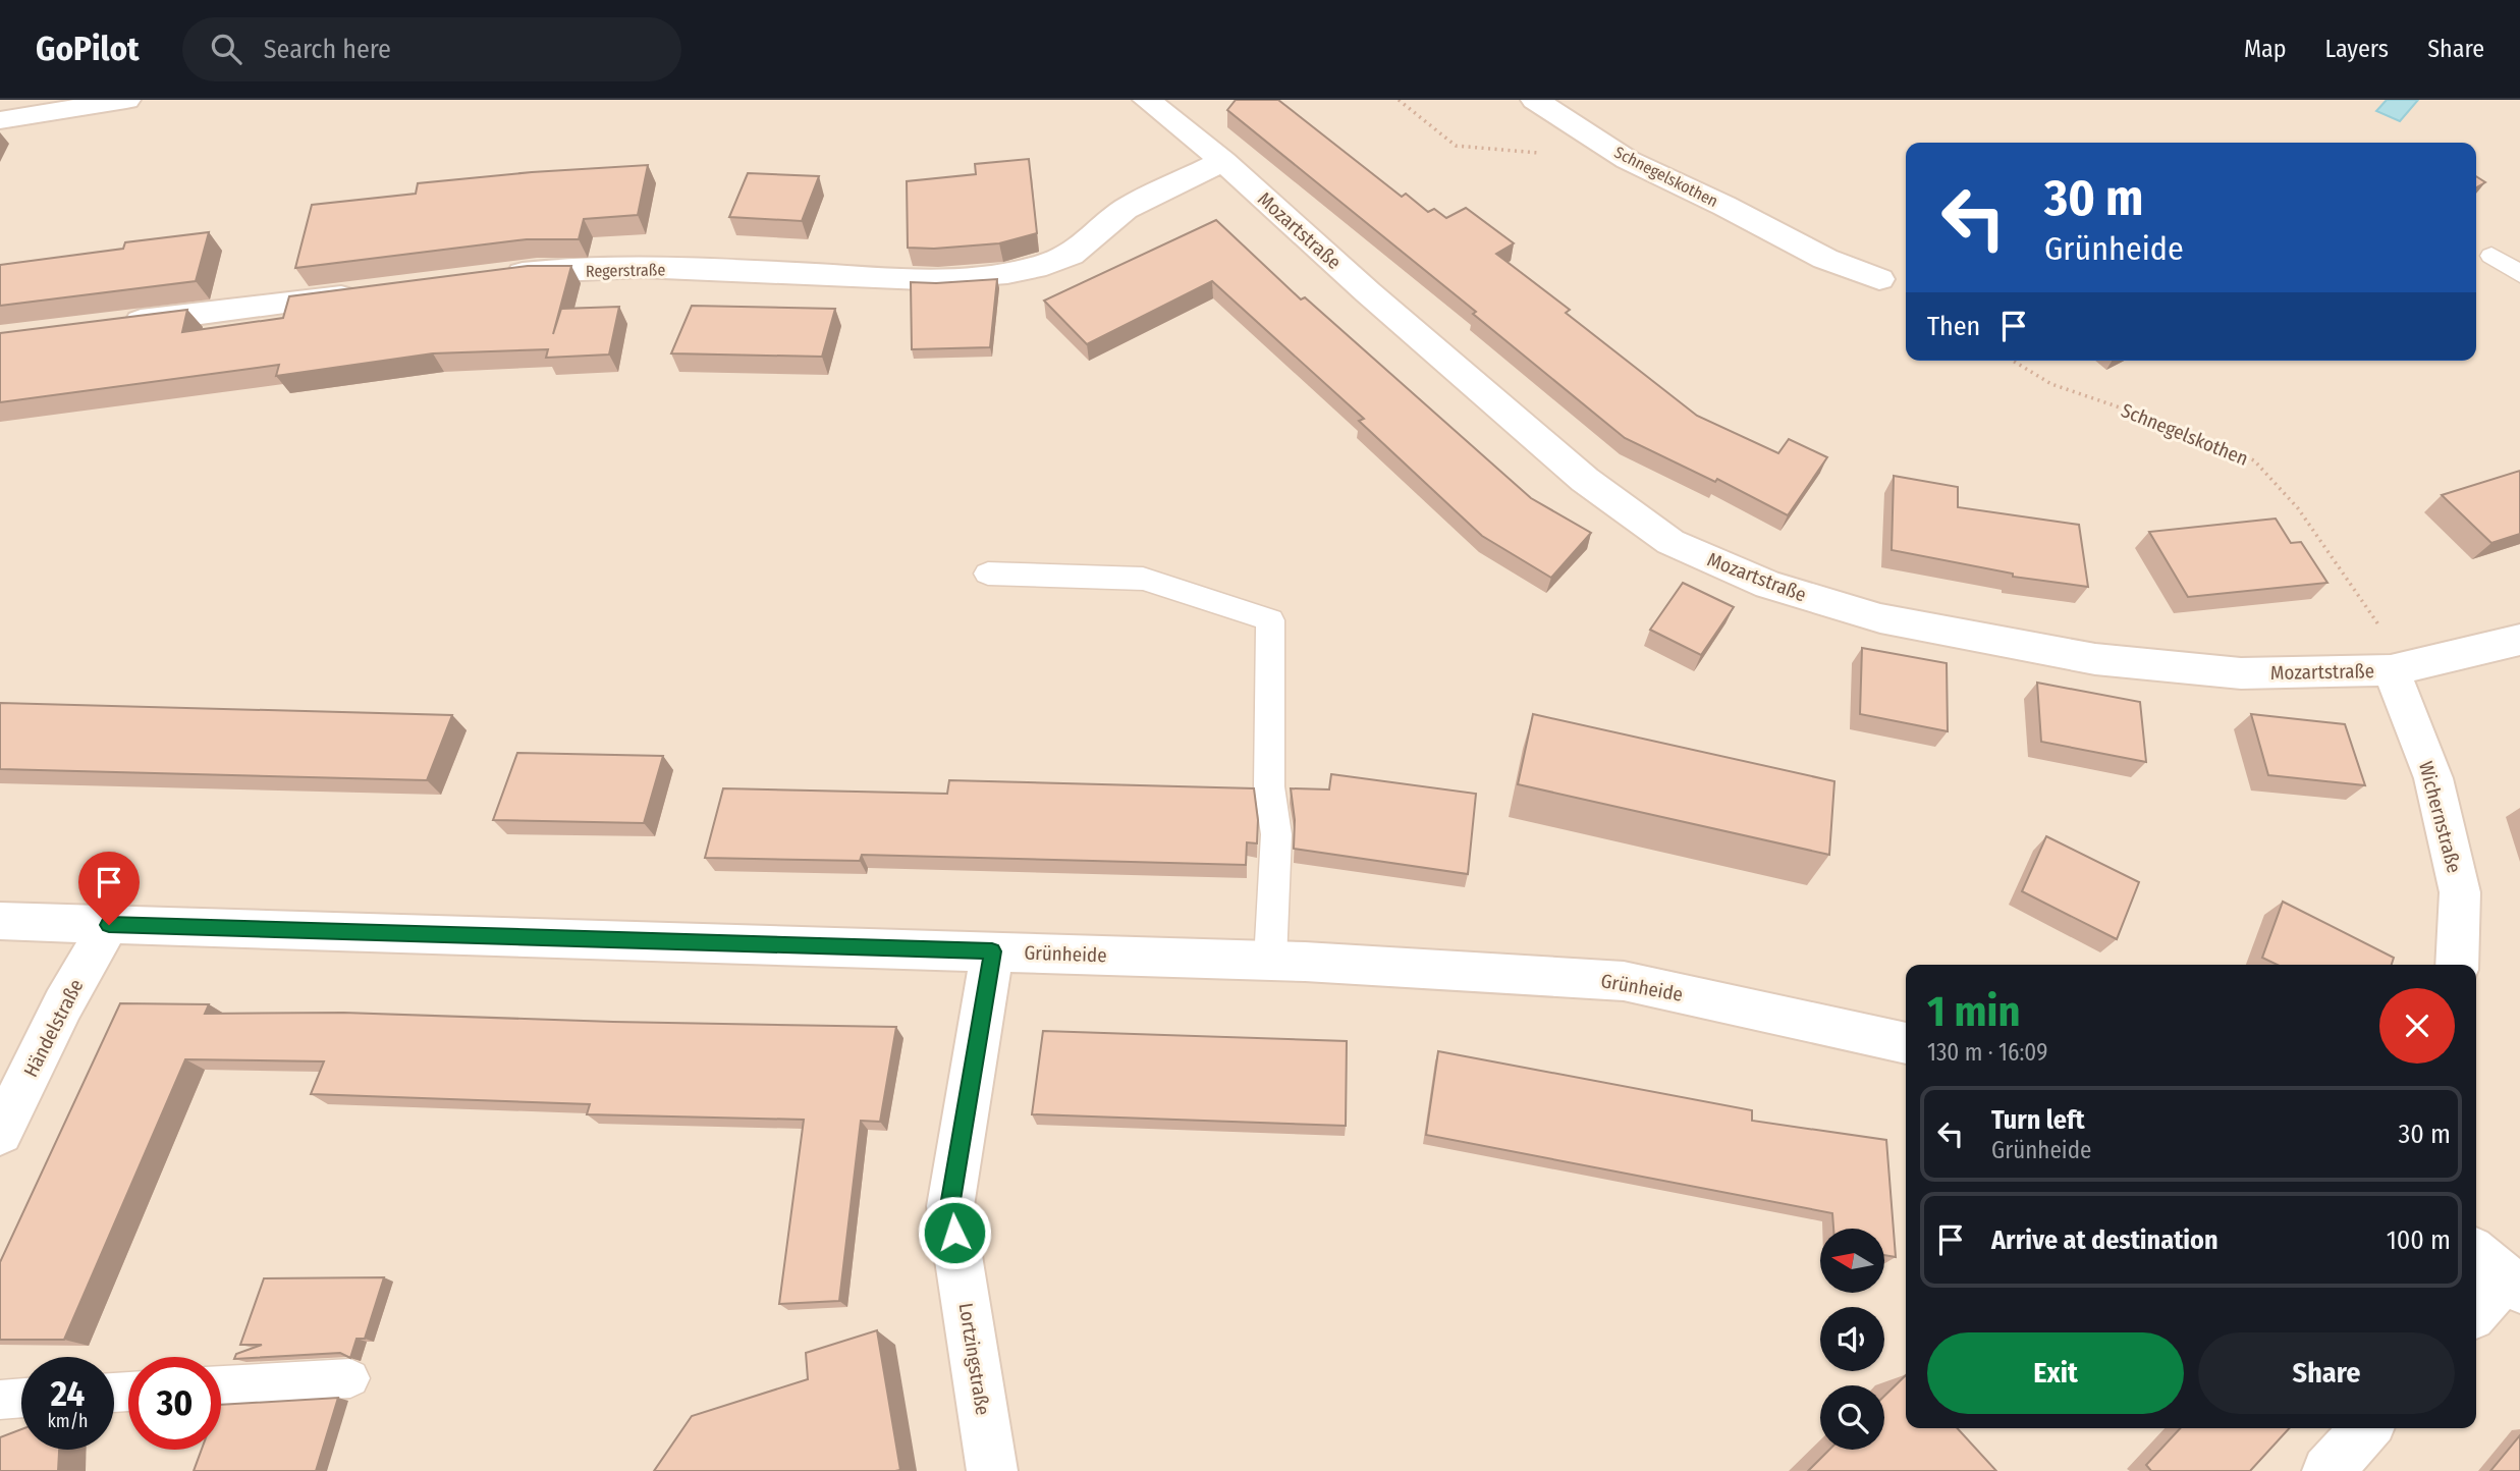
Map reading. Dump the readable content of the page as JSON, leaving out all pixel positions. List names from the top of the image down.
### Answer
{
  "streets": {
    "street": [
      "Schnegelskothen",
      "Mozartstraße",
      "Regerstraße",
      "Wichernstraße",
      "Grünheide",
      "Händelstraße",
      "Lortzingstraße"
    ]
  },
  "crossings": [
    ["Schnegelskothen", "Mozartstraße"],
    ["Schnegelskothen", "Wichernstraße"],
    ["Mozartstraße", "Regerstraße"],
    ["Mozartstraße", "Wichernstraße"],
    ["Grünheide", "Händelstraße"],
    ["Grünheide", "Lortzingstraße"]
  ],
  "north": "left",
  "page": {
    "header": "GoPilot",
    "search": "Search here",
    "nav": ["Map", "Layers", "Share"],
    "turn": ["30 m", "Grünheide"],
    "then": "Then",
    "heading": ["1 min", "130 m · 16:09"],
    "list": [
      {
        "name": "Turn left",
        "note": "Grünheide",
        "value": "30 m"
      },
      {
        "name": "Arrive at destination",
        "value": "100 m"
      }
    ],
    "buttons": ["Exit", "Share"],
    "speed": "24 km/h",
    "limit": "30"
  }
}
